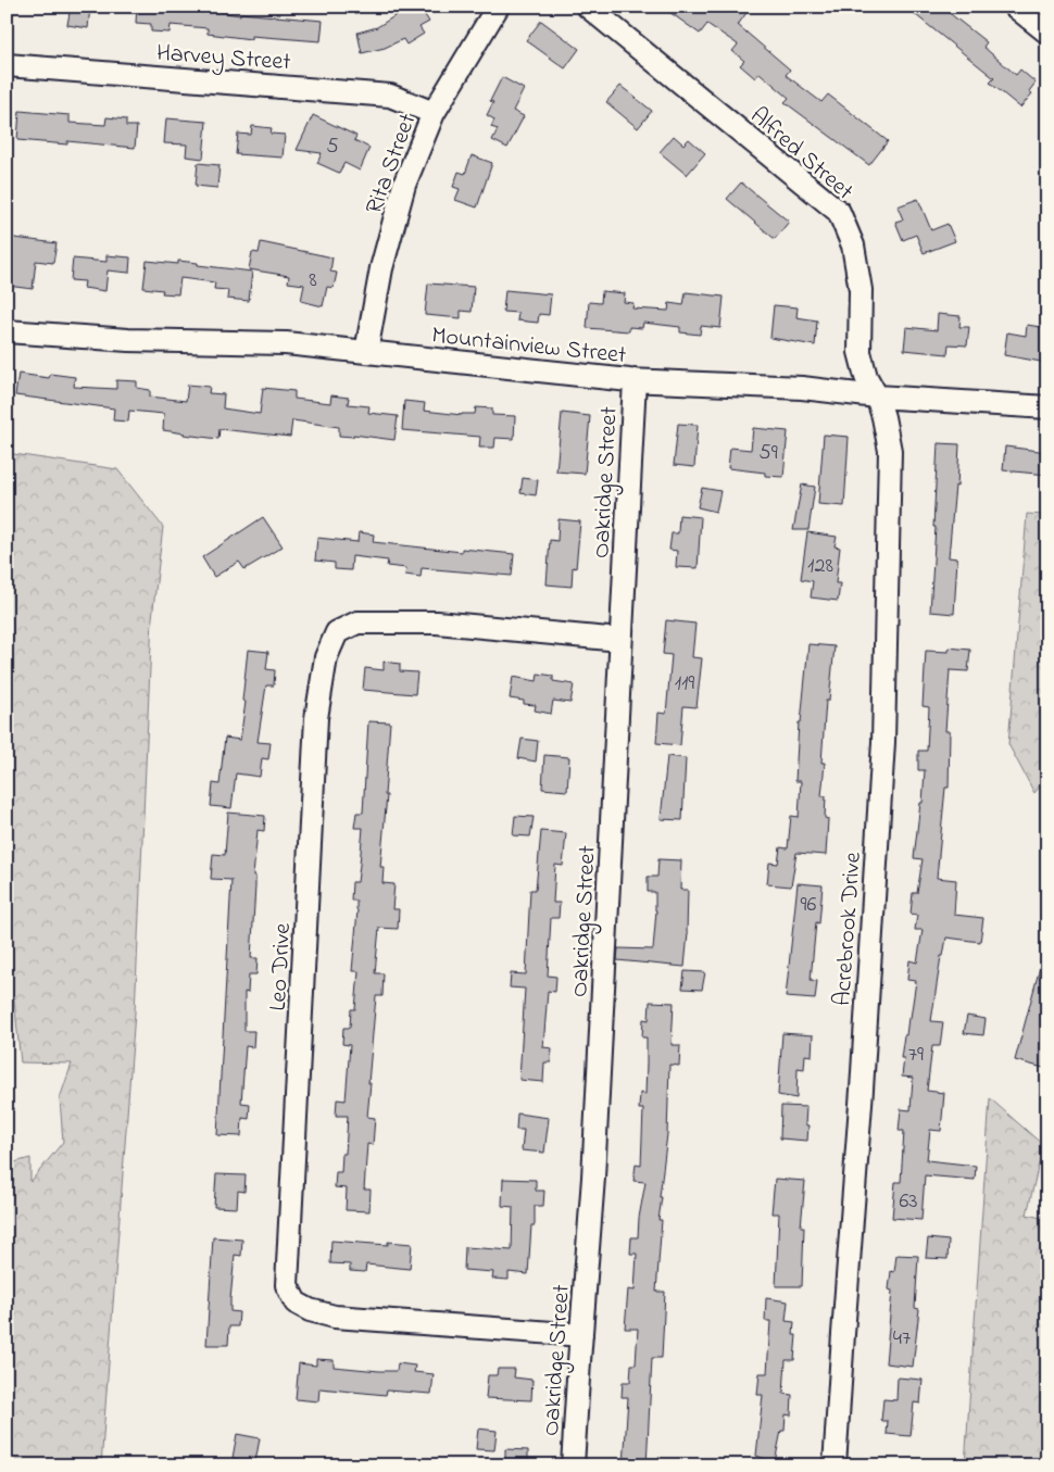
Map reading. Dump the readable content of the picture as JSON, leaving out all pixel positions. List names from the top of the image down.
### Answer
{
  "streets": {
    "street": [
      "Harvey Street",
      "Alfred Street",
      "Rita Street",
      "Mountainview Street",
      "Oakridge Street",
      "Acrebrook Drive",
      "Leo Drive"
    ]
  },
  "crossings": [
    ["Harvey Street", "Rita Street"],
    ["Alfred Street", "Mountainview Street"],
    ["Alfred Street", "Acrebrook Drive"],
    ["Rita Street", "Mountainview Street"],
    ["Mountainview Street", "Oakridge Street"],
    ["Mountainview Street", "Acrebrook Drive"],
    ["Oakridge Street", "Leo Drive"]
  ],
  "house_numbers": [
    "5",
    "8",
    "59",
    "128",
    "119",
    "96",
    "79",
    "63",
    "47"
  ]
}
